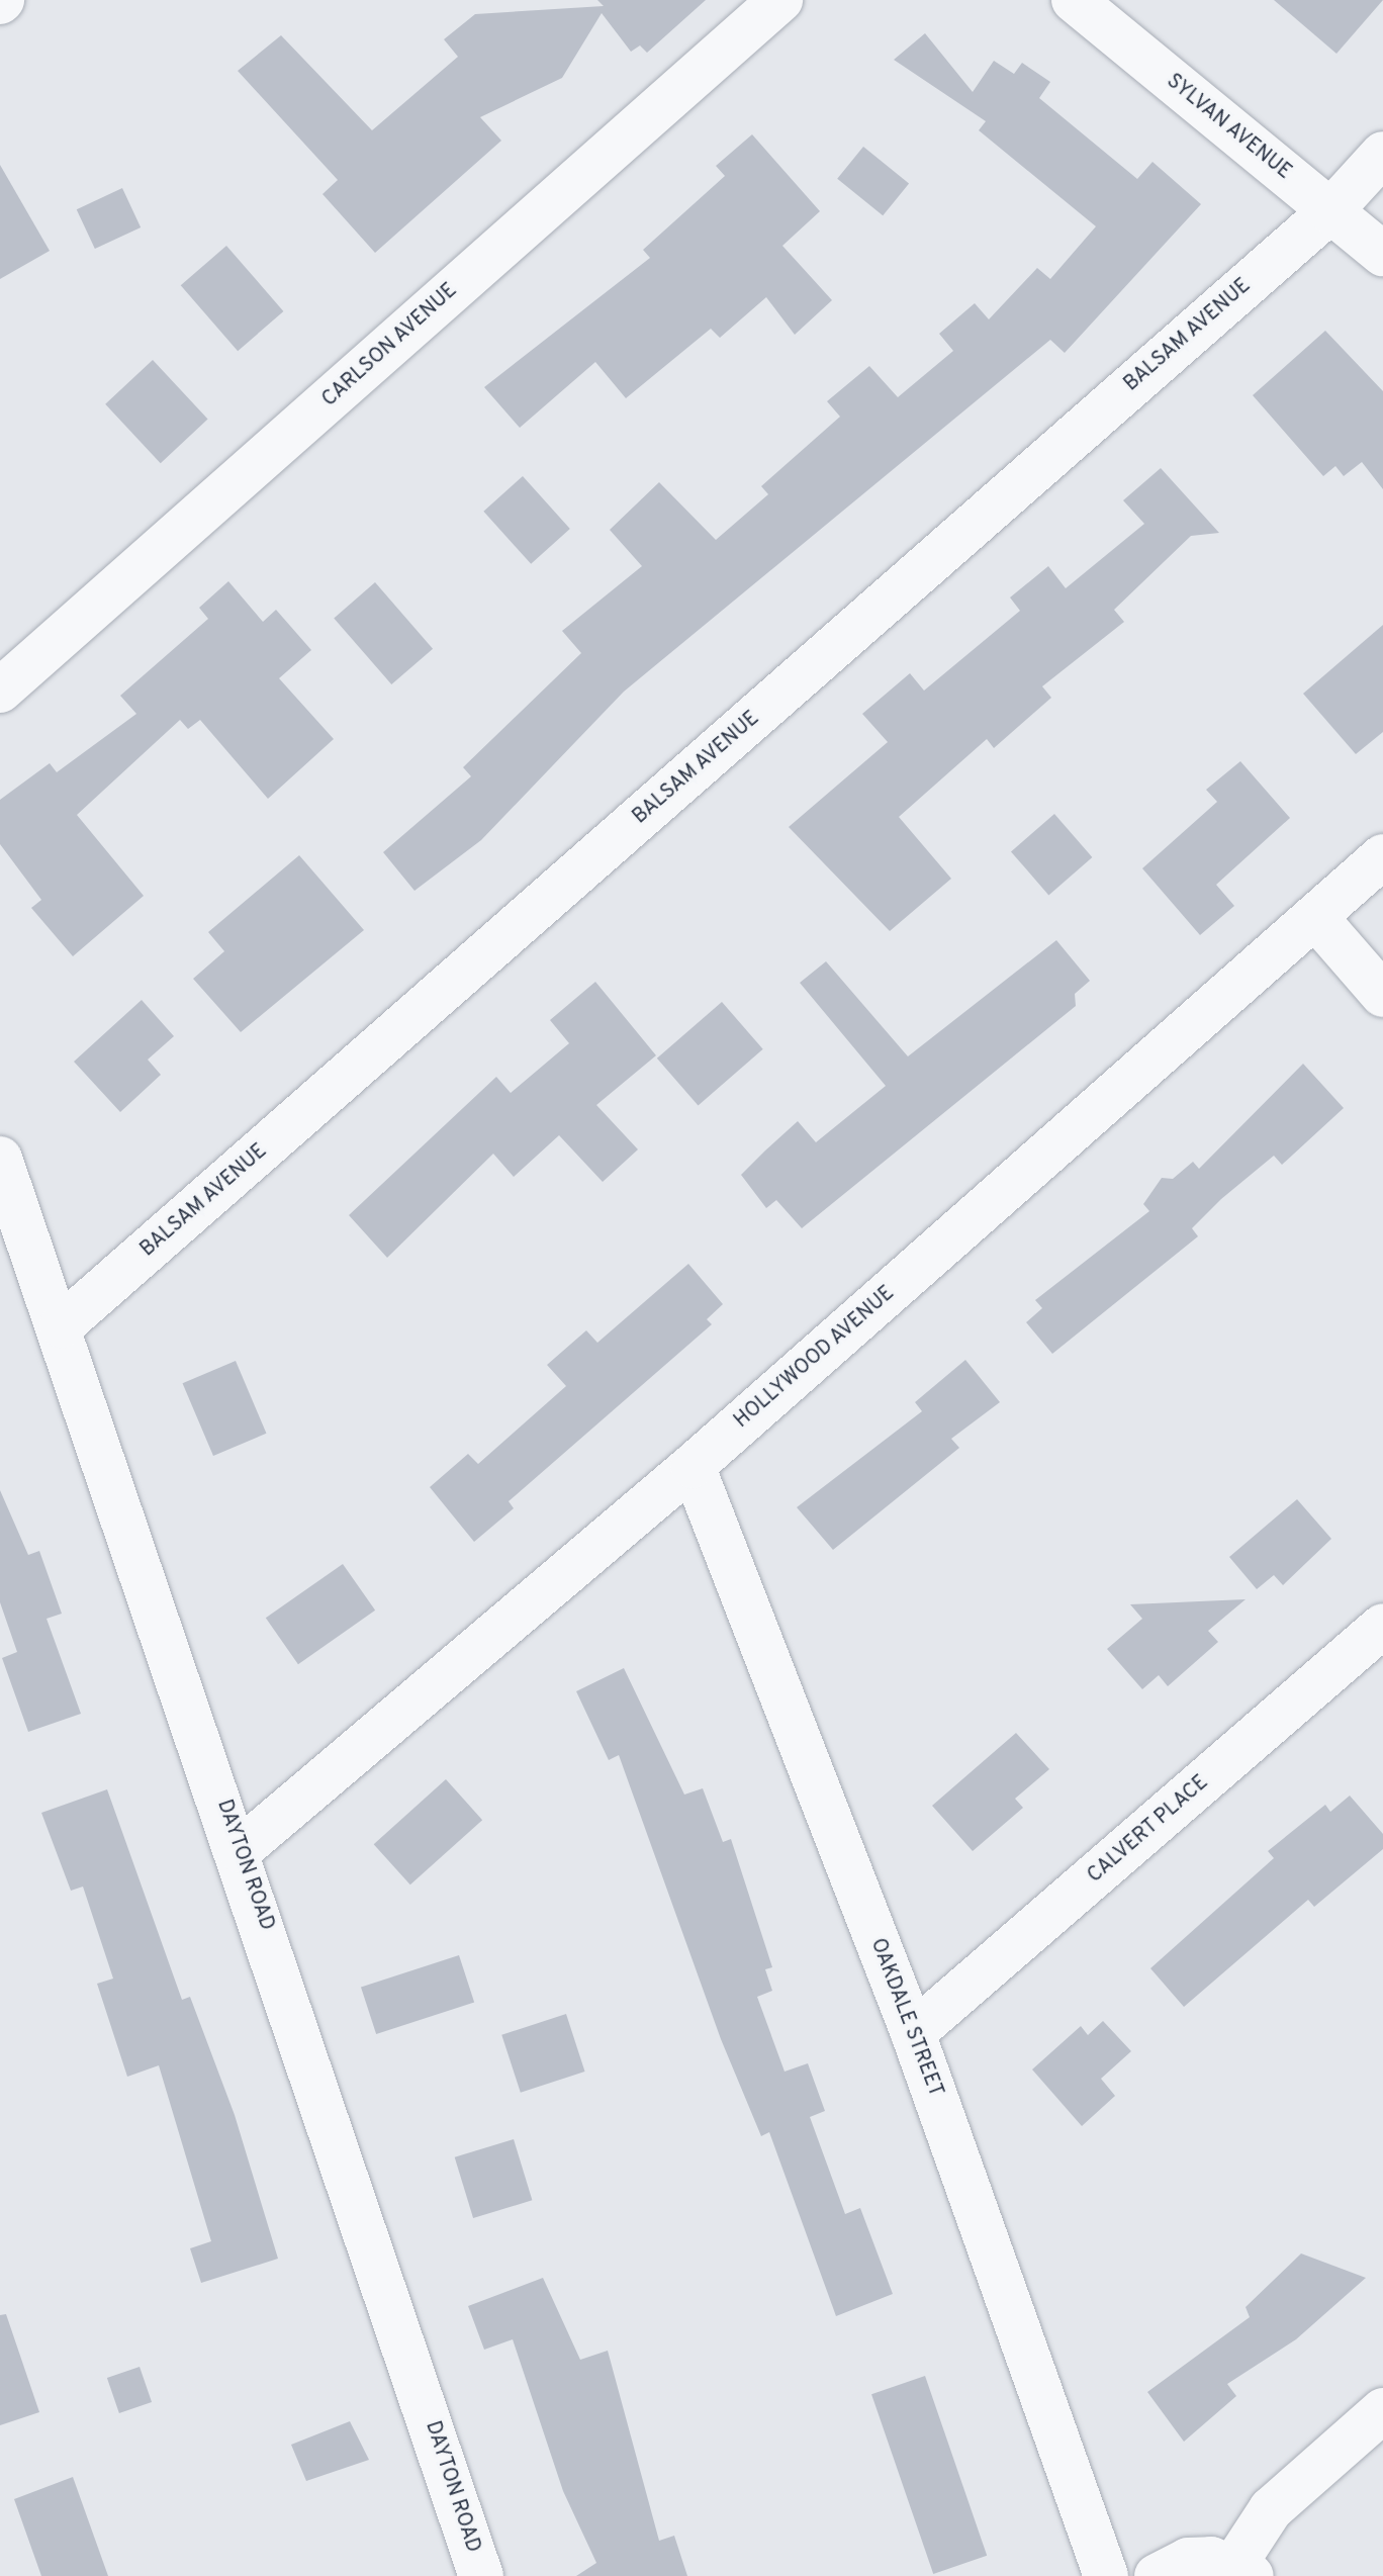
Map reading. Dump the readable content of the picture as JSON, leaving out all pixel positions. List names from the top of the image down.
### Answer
{
  "streets": {
    "street": [
      "SYLVAN AVENUE",
      "BALSAM AVENUE",
      "CARLSON AVENUE",
      "HOLLYWOOD AVENUE",
      "CALVERT PLACE",
      "DAYTON ROAD",
      "OAKDALE STREET"
    ]
  },
  "crossings": [
    ["SYLVAN AVENUE", "BALSAM AVENUE"],
    ["BALSAM AVENUE", "DAYTON ROAD"],
    ["HOLLYWOOD AVENUE", "DAYTON ROAD"],
    ["HOLLYWOOD AVENUE", "OAKDALE STREET"],
    ["CALVERT PLACE", "OAKDALE STREET"]
  ]
}
